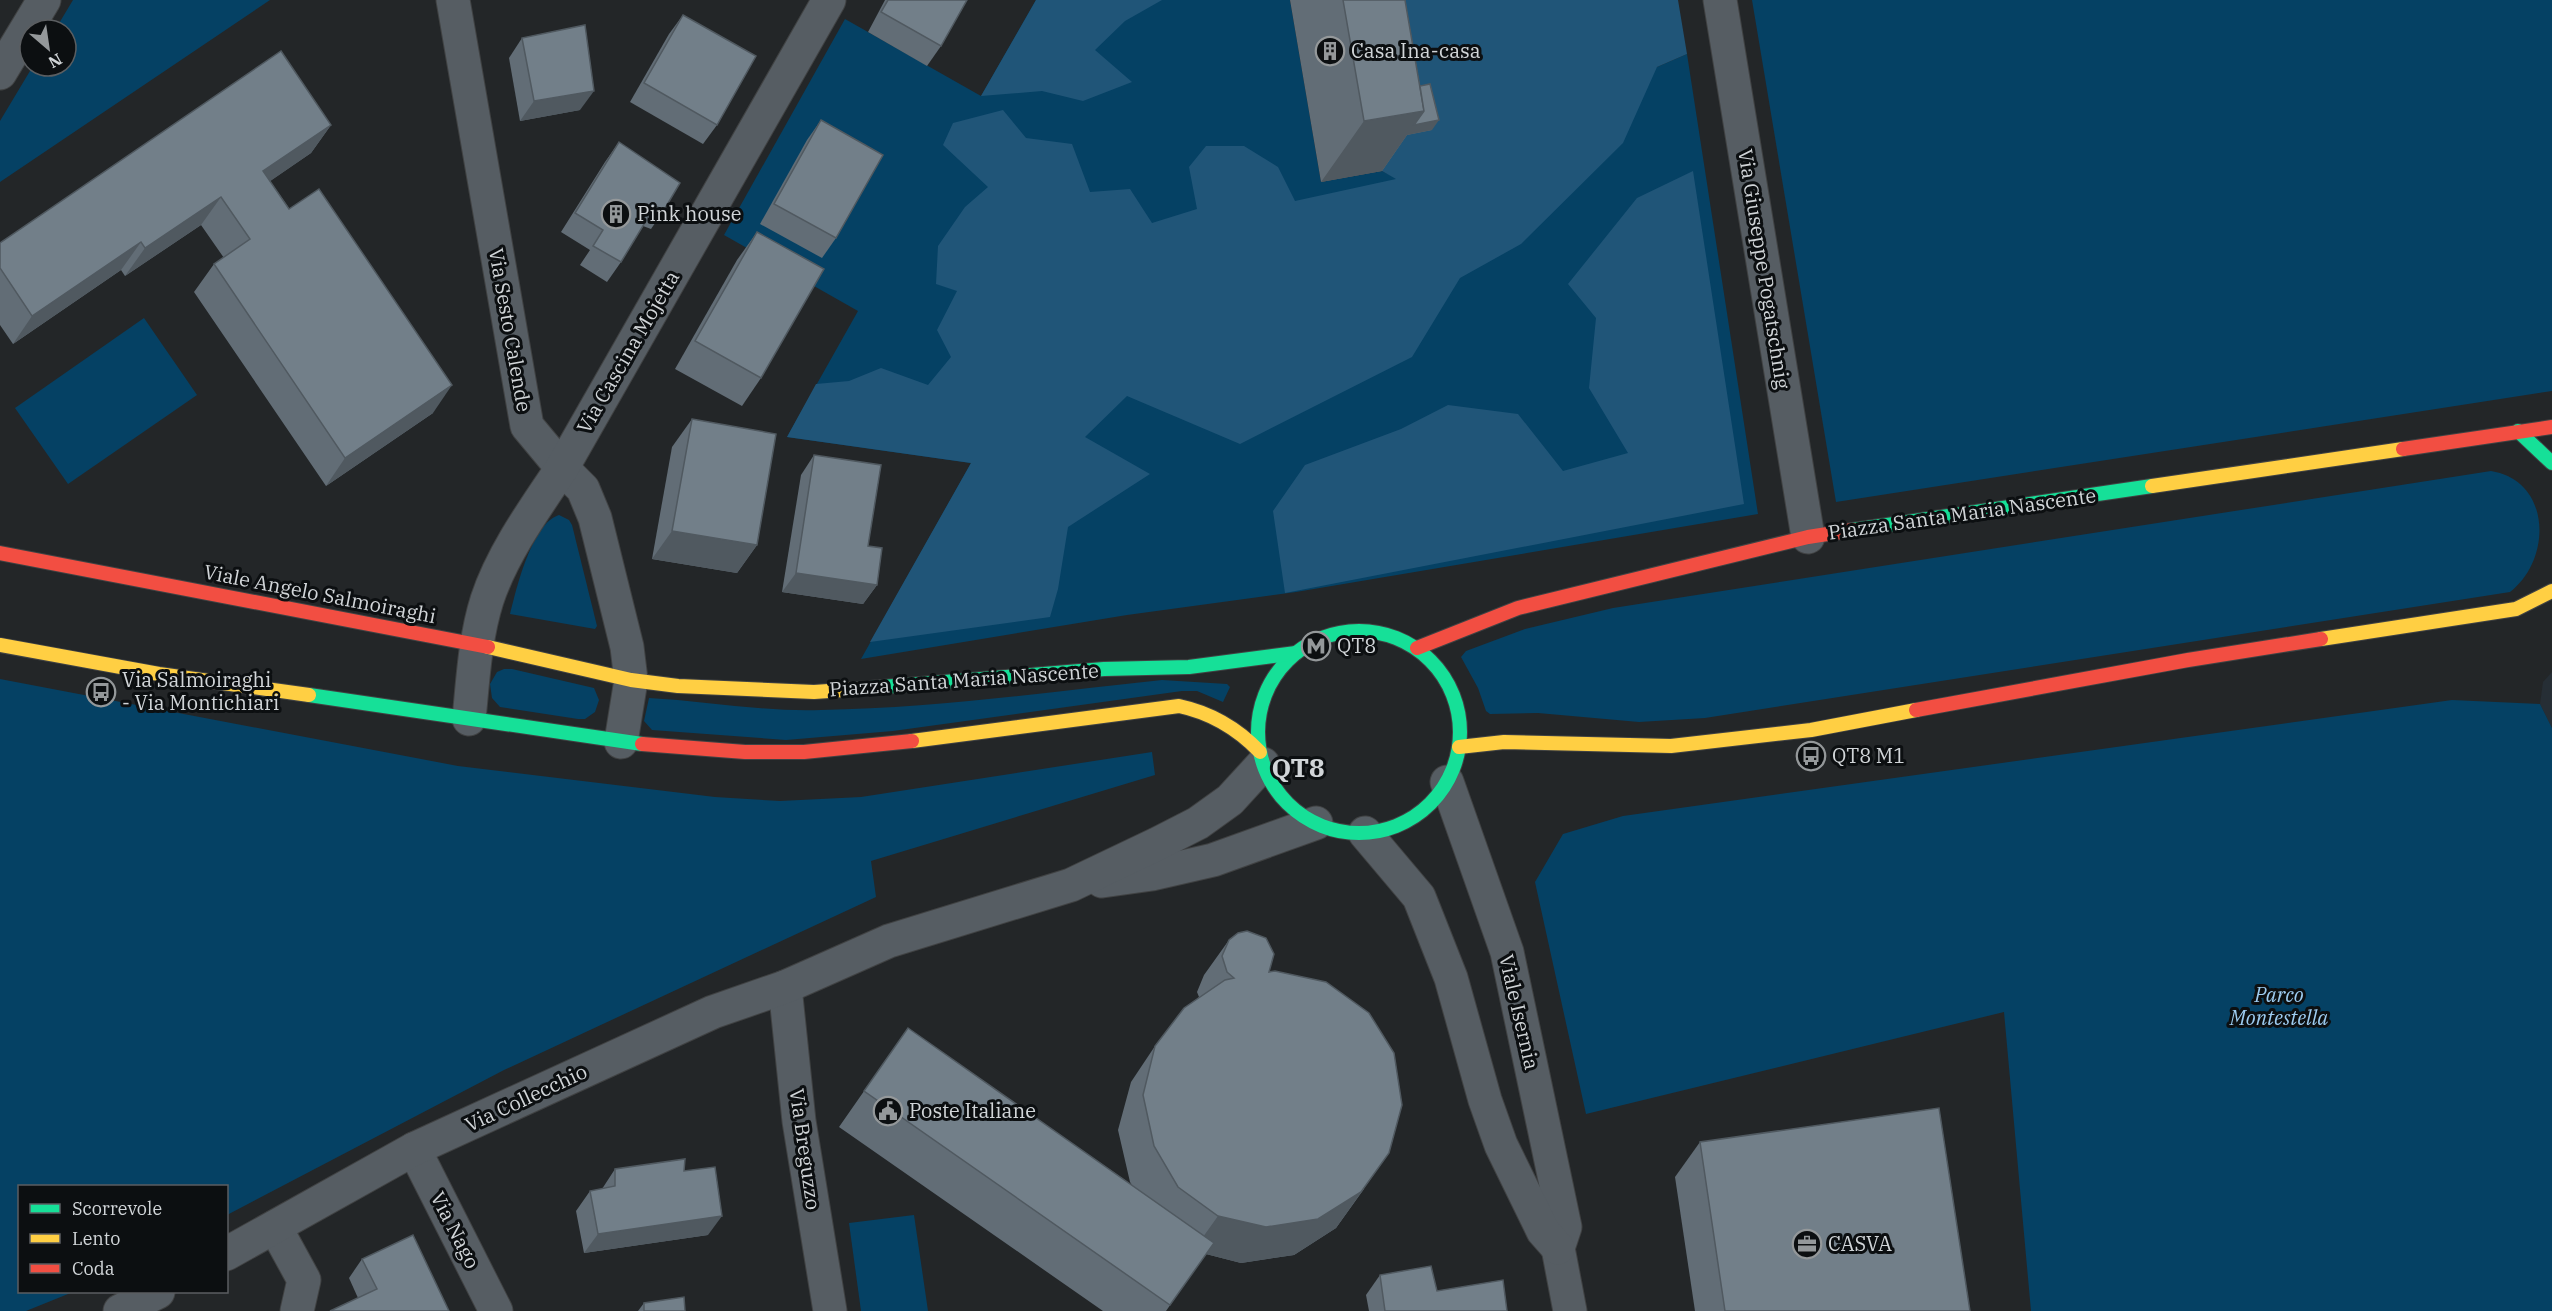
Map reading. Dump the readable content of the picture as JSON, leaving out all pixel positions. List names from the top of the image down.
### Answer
{
  "streets": {
    "street": [
      "Via Giuseppe Pogatschnig",
      "Via Sesto Calende",
      "Via Cascina Mojetta",
      "Piazza Santa Maria Nascente",
      "Viale Angelo Salmoiraghi",
      "Viale Isernia",
      "Via Collecchio",
      "Via Breguzzo",
      "Via Nago"
    ]
  },
  "crossings": [
    ["Via Giuseppe Pogatschnig", "Piazza Santa Maria Nascente"],
    ["Via Sesto Calende", "Via Cascina Mojetta"],
    ["Via Sesto Calende", "Piazza Santa Maria Nascente"],
    ["Via Sesto Calende", "Viale Angelo Salmoiraghi"],
    ["Via Cascina Mojetta", "Viale Angelo Salmoiraghi"],
    ["Piazza Santa Maria Nascente", "Viale Angelo Salmoiraghi"],
    ["Piazza Santa Maria Nascente", "Viale Isernia"],
    ["Via Collecchio", "Via Breguzzo"],
    ["Via Collecchio", "Via Nago"]
  ],
  "districts": ["QT8"],
  "parks": ["Parco Montestella"],
  "places": {
    "building": ["Casa Ina-casa", "Pink house"],
    "metro station": ["QT8"],
    "bus stop": ["Via Salmoiraghi - Via Montichiari", "QT8 M1"],
    "public building": ["Poste Italiane"],
    "office": ["CASVA"]
  },
  "legend": ["Scorrevole", "Lento", "Coda"],
  "north": "bottom right"
}
